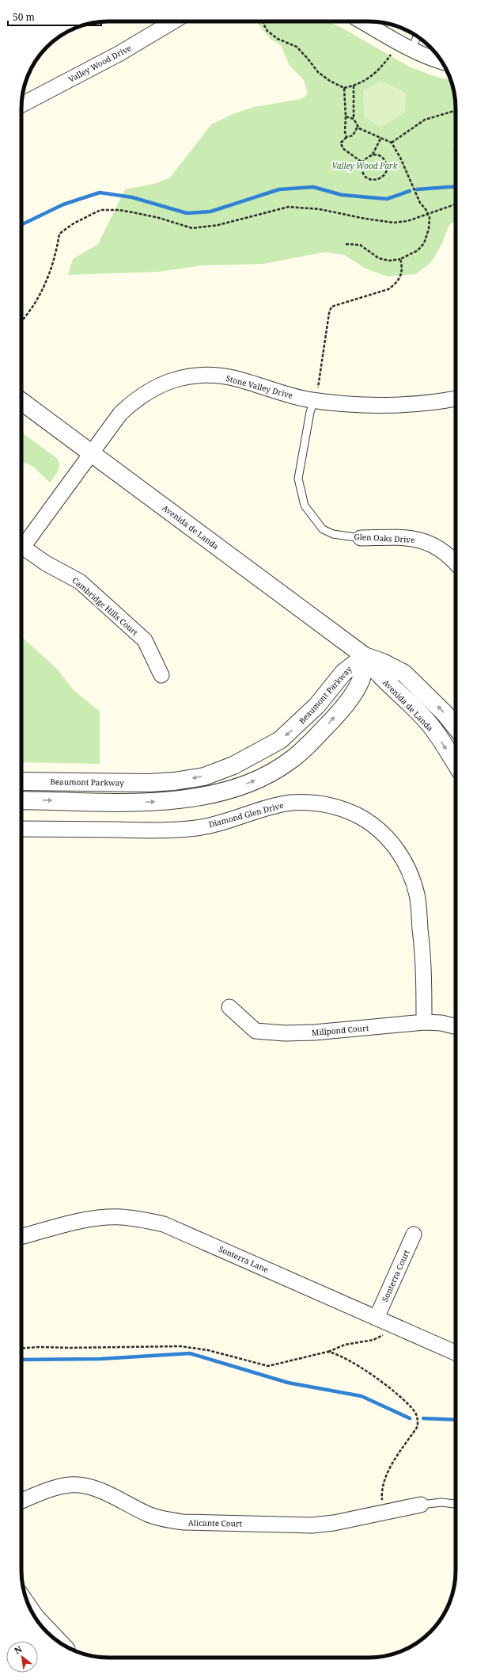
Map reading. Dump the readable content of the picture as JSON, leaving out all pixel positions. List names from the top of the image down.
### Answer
{
  "streets": {
    "street": [
      "Valley Wood Drive",
      "Stone Valley Drive",
      "Avenida de Landa",
      "Glen Oaks Drive",
      "Cambridge Hills Court",
      "Beaumont Parkway",
      "Diamond Glen Drive",
      "Millpond Court",
      "Sonterra Lane",
      "Sonterra Court",
      "Alicante Court"
    ]
  },
  "crossings": [
    ["Stone Valley Drive", "Avenida de Landa"],
    ["Stone Valley Drive", "Glen Oaks Drive"],
    ["Avenida de Landa", "Beaumont Parkway"],
    ["Diamond Glen Drive", "Millpond Court"],
    ["Sonterra Lane", "Sonterra Court"]
  ],
  "parks": ["Valley Wood Park"],
  "scale_bar": "50 m",
  "north": "top left"
}
